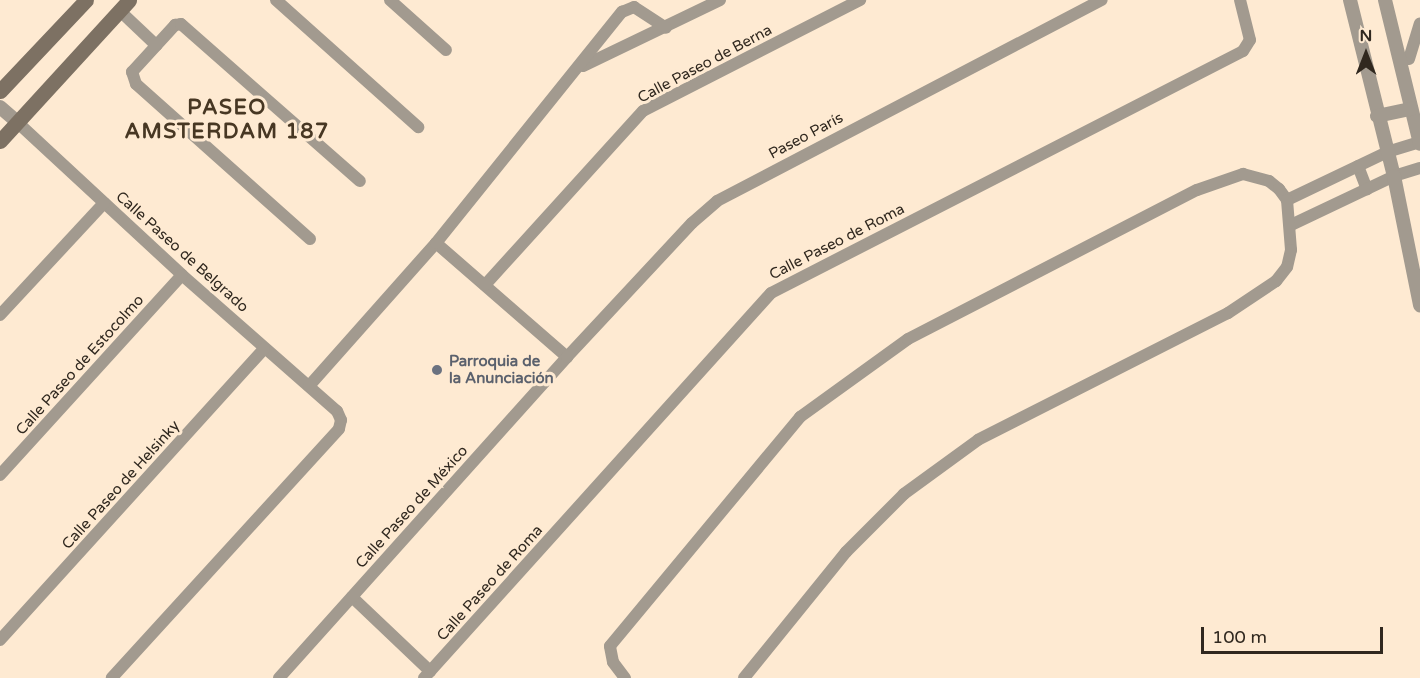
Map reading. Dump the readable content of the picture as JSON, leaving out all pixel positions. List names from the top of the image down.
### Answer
{
  "streets": {
    "street": [
      "Calle Paseo de Berna",
      "Paseo París",
      "Calle Paseo de Roma",
      "Calle Paseo de Belgrado",
      "Calle Paseo de Estocolmo",
      "Calle Paseo de Helsinky",
      "Calle Paseo de México"
    ]
  },
  "crossings": [
    ["Paseo París", "Calle Paseo de México"],
    ["Calle Paseo de Belgrado", "Calle Paseo de Estocolmo"],
    ["Calle Paseo de Belgrado", "Calle Paseo de Helsinky"]
  ],
  "districts": ["PASEO AMSTERDAM 187"],
  "places": ["Parroquia de la Anunciación"],
  "scale_bar": "100 m",
  "north": "top"
}
